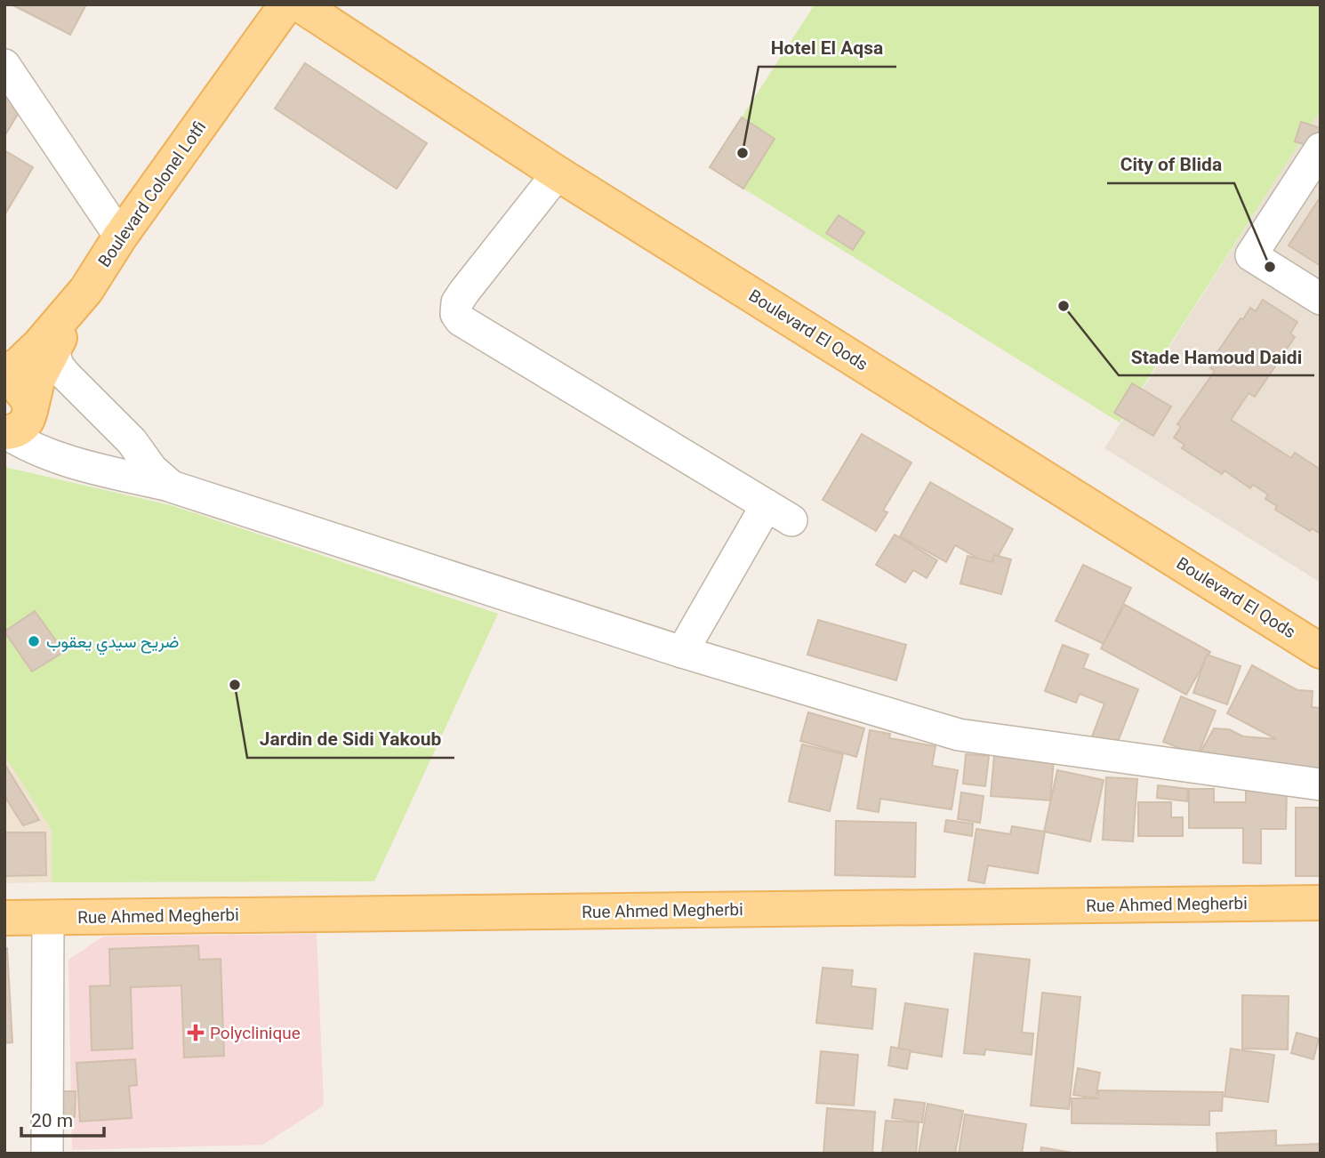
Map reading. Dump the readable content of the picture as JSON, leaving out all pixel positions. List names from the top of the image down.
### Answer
{
  "streets": {
    "main road": ["Boulevard Colonel Lotfi", "Boulevard El Qods", "Rue Ahmed Megherbi"]
  },
  "places": {
    "other": [
      "Hotel El Aqsa",
      "City of Blida",
      "Stade Hamoud Daidi",
      "ضريح سيدي يعقوب",
      "Jardin de Sidi Yakoub"
    ],
    "health": ["Polyclinique"]
  },
  "scale_bar": "20 m"
}
